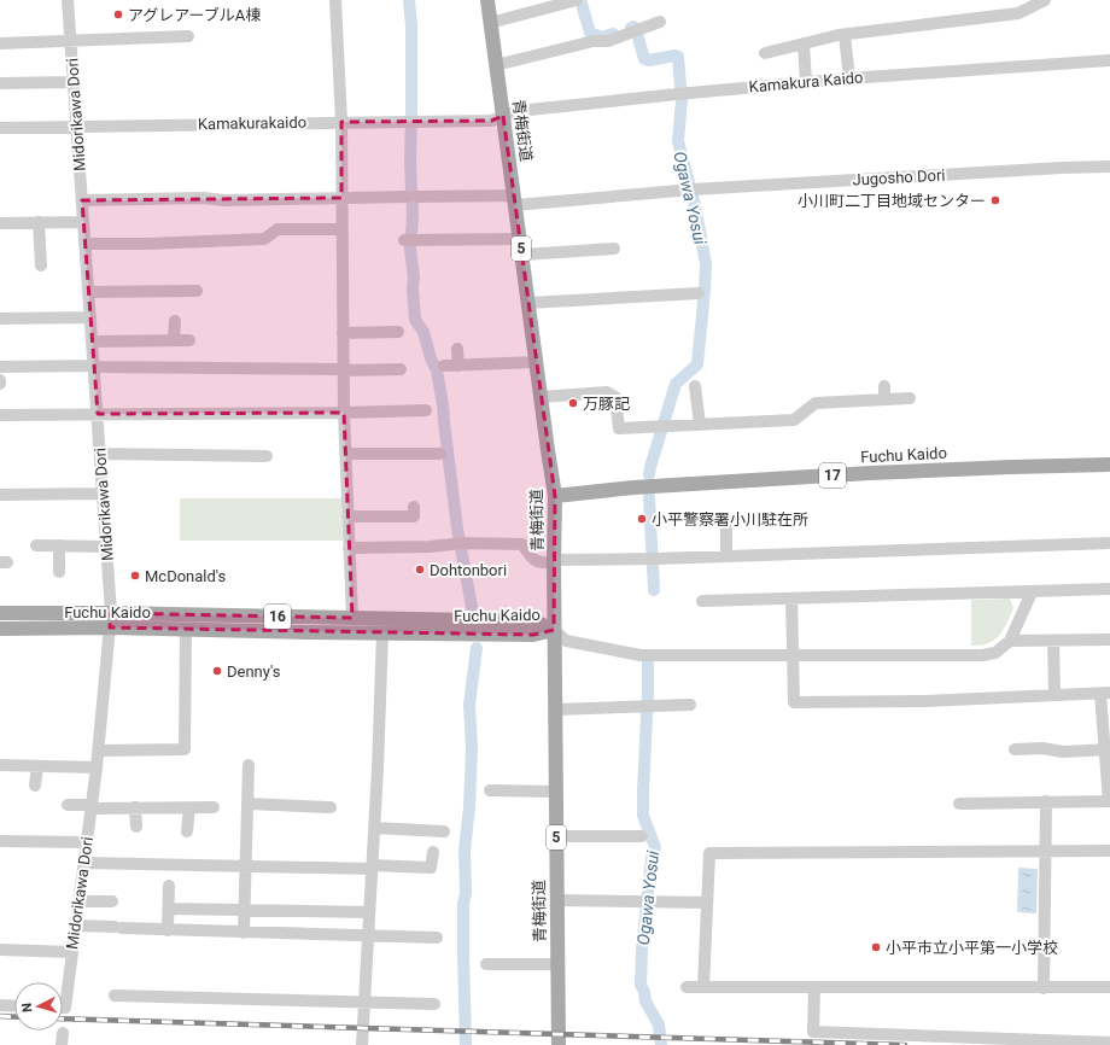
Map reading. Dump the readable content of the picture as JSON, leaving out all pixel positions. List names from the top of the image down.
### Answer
{
  "streets": {
    "main road": [
      "青梅街道",
      "5",
      "Fuchu Kaido",
      "17",
      "16"
    ],
    "street": [
      "Kamakura Kaido",
      "Midorikawa Dori",
      "Kamakurakaido",
      "Jugosho Dori"
    ]
  },
  "crossings": [
    ["Kamakura Kaido", "Kamakurakaido"],
    ["Kamakura Kaido", "青梅街道"],
    ["Midorikawa Dori", "Kamakurakaido"],
    ["Midorikawa Dori", "Jugosho Dori"],
    ["Midorikawa Dori", "Fuchu Kaido"],
    ["Kamakurakaido", "青梅街道"],
    ["青梅街道", "Jugosho Dori"],
    ["青梅街道", "Fuchu Kaido"]
  ],
  "water": ["Ogawa Yosui"],
  "places": [
    "アグレアーブルA棟",
    "小川町二丁目地域センター",
    "万豚記",
    "小平警察署小川駐在所",
    "Dohtonbori",
    "McDonald's",
    "Denny's",
    "小平市立小平第一小学校"
  ],
  "north": "left"
}
